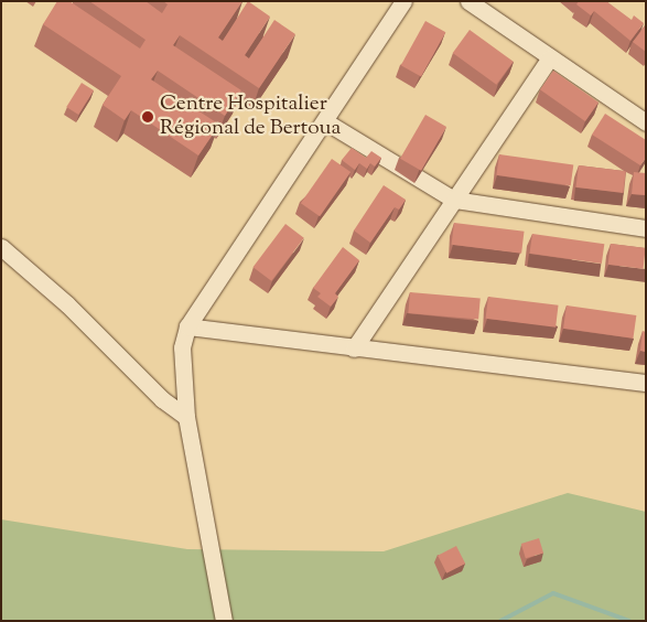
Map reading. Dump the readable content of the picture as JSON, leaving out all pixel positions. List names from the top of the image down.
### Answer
{
  "places": ["Centre Hospitalier Régional de Bertoua"]
}
